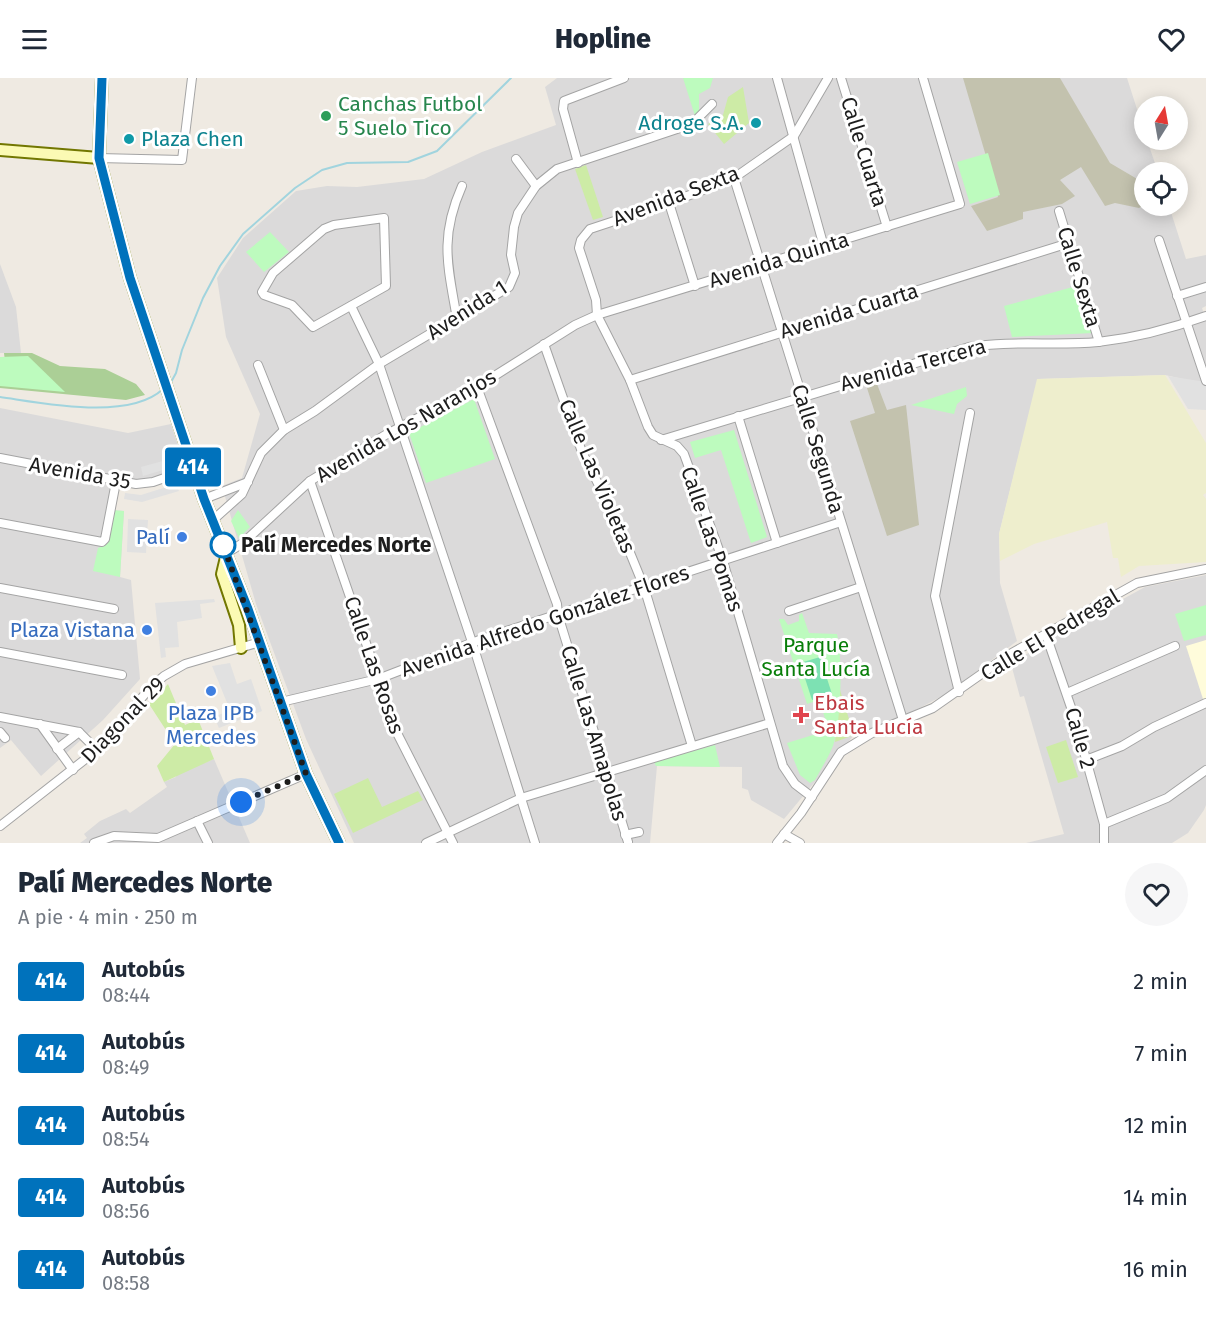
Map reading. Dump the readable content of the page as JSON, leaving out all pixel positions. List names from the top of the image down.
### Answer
{
  "streets": {
    "street": [
      "Calle Cuarta",
      "Avenida Sexta",
      "Avenida Quinta",
      "Calle Sexta",
      "Avenida 1",
      "Avenida Cuarta",
      "Avenida Tercera",
      "Avenida Los Naranjos",
      "Calle Segunda",
      "Avenida 35",
      "Calle Las Violetas",
      "Calle Las Pomas",
      "Avenida Alfredo González Flores",
      "Calle El Pedregal",
      "Calle Las Rosas",
      "Diagonal 29",
      "Calle Las Amapolas",
      "Calle 2"
    ]
  },
  "crossings": [
    ["Calle Cuarta", "Avenida Quinta"],
    ["Avenida Sexta", "Calle Segunda"],
    ["Avenida Sexta", "Calle Las Pomas"],
    ["Avenida Quinta", "Avenida Los Naranjos"],
    ["Avenida Quinta", "Calle Segunda"],
    ["Avenida Quinta", "Calle Las Pomas"],
    ["Calle Sexta", "Avenida Cuarta"],
    ["Calle Sexta", "Avenida Tercera"],
    ["Avenida Cuarta", "Calle Segunda"],
    ["Avenida Cuarta", "Calle Las Pomas"],
    ["Avenida Tercera", "Calle Segunda"],
    ["Avenida Tercera", "Calle Las Pomas"],
    ["Avenida Los Naranjos", "Calle Las Violetas"],
    ["Avenida Los Naranjos", "Calle Las Pomas"],
    ["Avenida Los Naranjos", "Calle Las Rosas"],
    ["Avenida Los Naranjos", "Calle Las Amapolas"],
    ["Calle Segunda", "Avenida Alfredo González Flores"],
    ["Calle Segunda", "Calle El Pedregal"],
    ["Calle Las Violetas", "Avenida Alfredo González Flores"],
    ["Calle Las Pomas", "Avenida Alfredo González Flores"],
    ["Calle Las Pomas", "Calle El Pedregal"],
    ["Avenida Alfredo González Flores", "Calle Las Rosas"],
    ["Avenida Alfredo González Flores", "Calle Las Amapolas"],
    ["Calle El Pedregal", "Calle 2"]
  ],
  "parks": ["Parque Santa Lucía"],
  "places": {
    "other": [
      "Canchas Futbol 5 Suelo Tico",
      "Adroge S.A.",
      "Plaza Chen",
      "Palí",
      "Palí Mercedes Norte",
      "Plaza Vistana",
      "Plaza IPB Mercedes"
    ],
    "health": ["Ebais Santa Lucía"]
  },
  "lines": ["bus line 414"],
  "north": "top",
  "page": {
    "header": "Hopline",
    "on_map": "414",
    "heading": ["Palí Mercedes Norte", "A pie · 4 min · 250 m"],
    "list": [
      {
        "mark": "414",
        "name": "Autobús",
        "note": "08:44",
        "value": "2 min"
      },
      {
        "mark": "414",
        "name": "Autobús",
        "note": "08:49",
        "value": "7 min"
      },
      {
        "mark": "414",
        "name": "Autobús",
        "note": "08:54",
        "value": "12 min"
      },
      {
        "mark": "414",
        "name": "Autobús",
        "note": "08:56",
        "value": "14 min"
      },
      {
        "mark": "414",
        "name": "Autobús",
        "note": "08:58",
        "value": "16 min"
      }
    ]
  }
}
